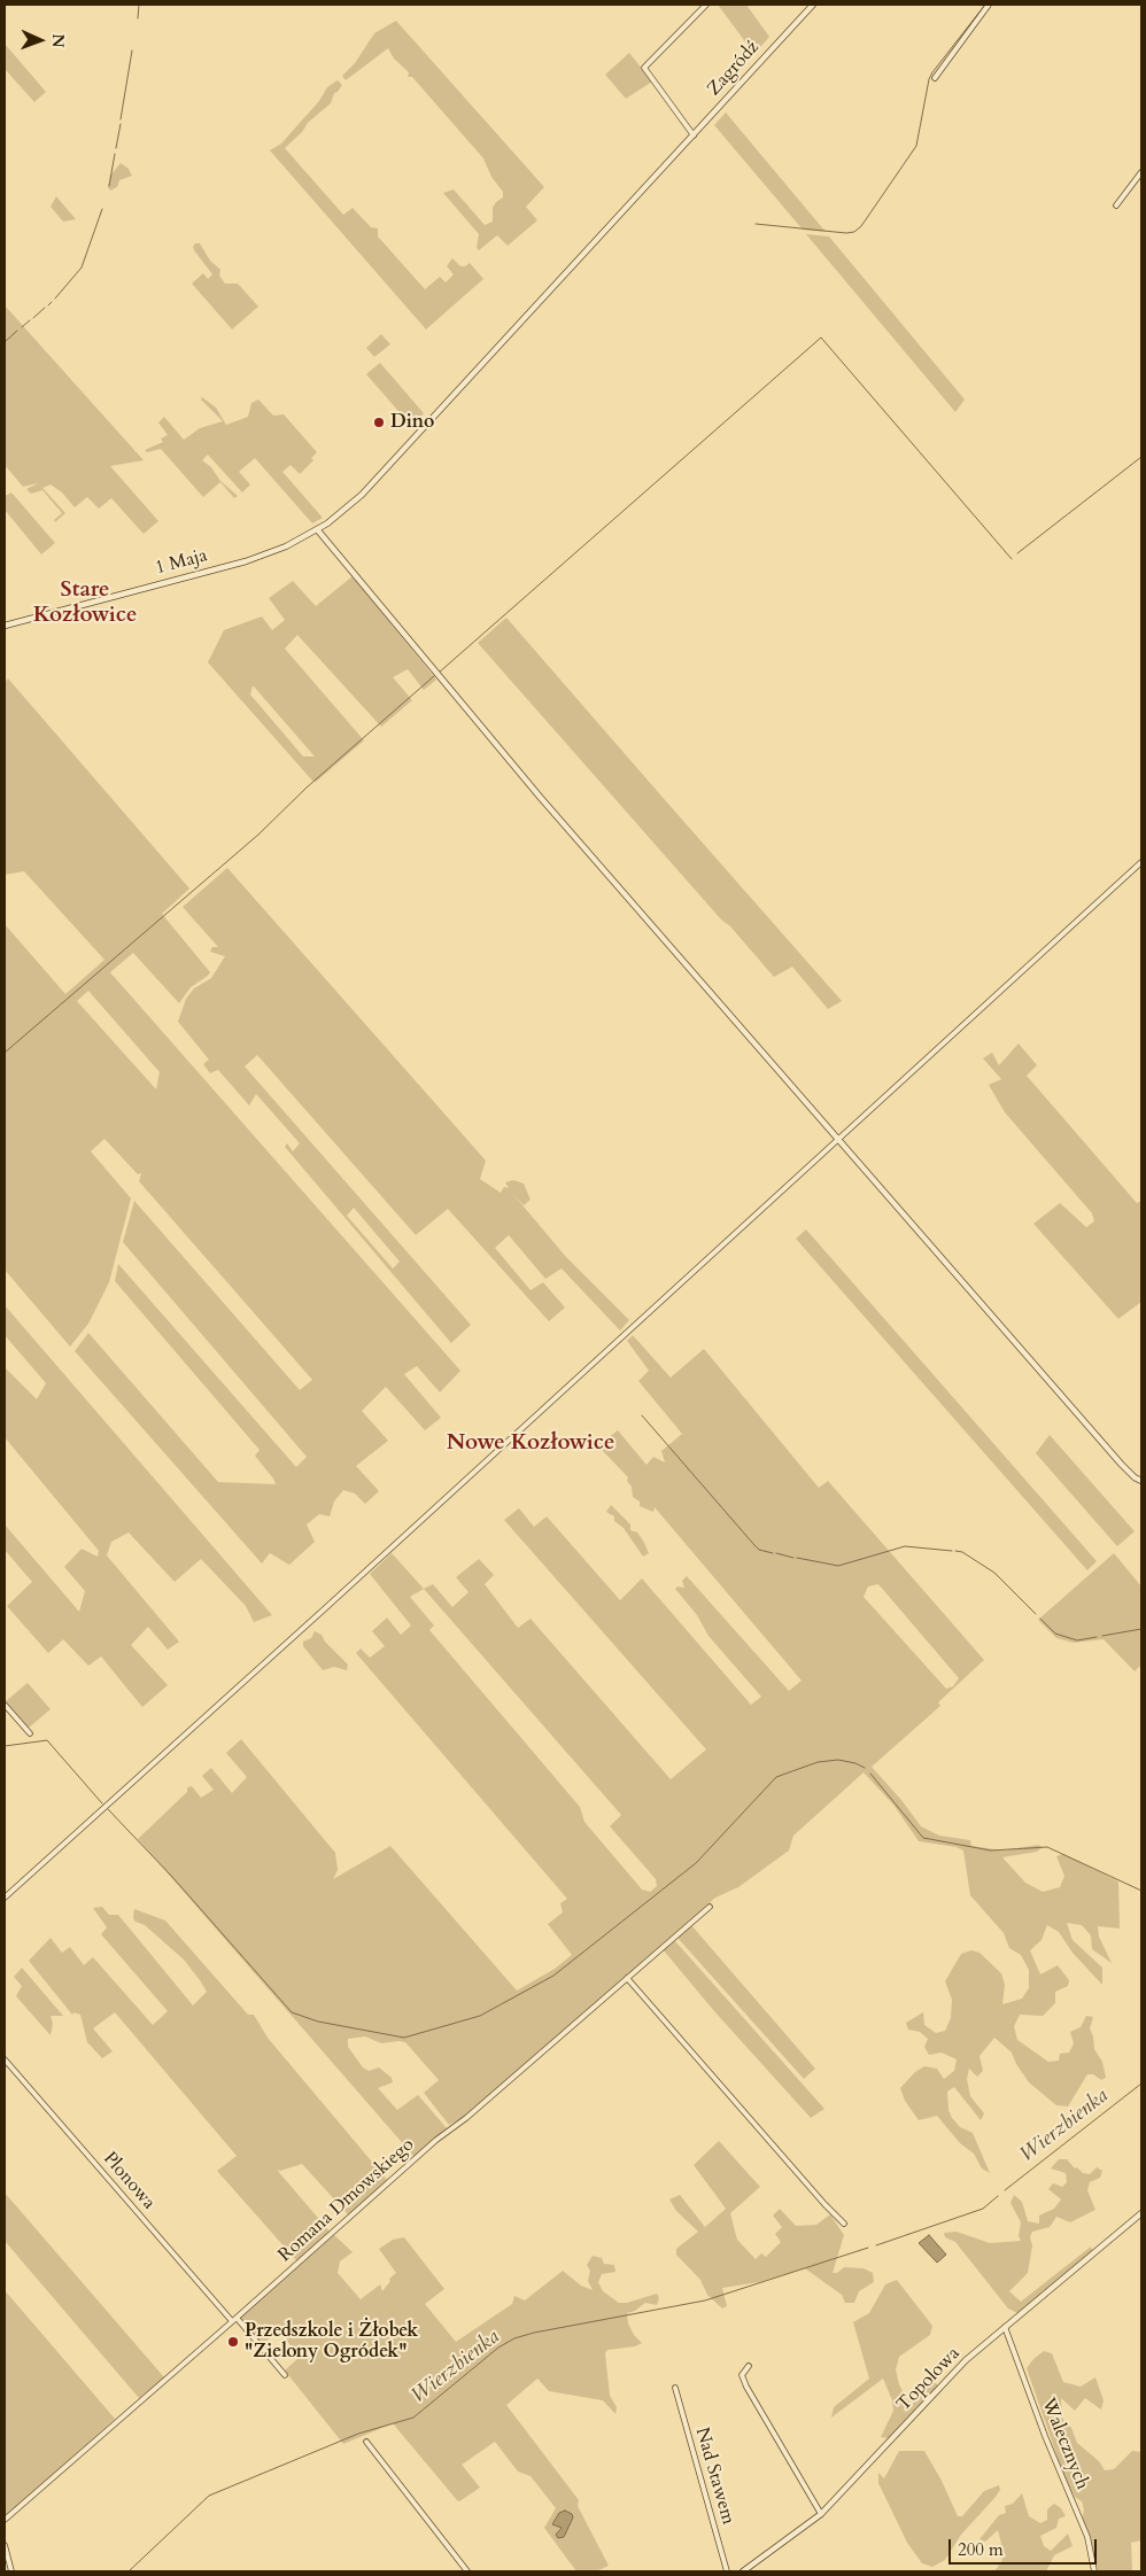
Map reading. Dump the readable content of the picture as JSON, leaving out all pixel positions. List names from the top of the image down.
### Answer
{
  "streets": {
    "street": [
      "Zagródź",
      "1 Maja",
      "Plonowa",
      "Romana Dmowskiego",
      "Topolowa",
      "Walecznych",
      "Nad Stawem"
    ]
  },
  "crossings": [
    ["Zagródź", "1 Maja"],
    ["Plonowa", "Romana Dmowskiego"],
    ["Topolowa", "Walecznych"]
  ],
  "districts": ["Stare Kozłowice", "Nowe Kozłowice"],
  "water": ["Wierzbienka"],
  "places": ["Dino", "Przedszkole i Żłobek \"Zielony Ogródek\""],
  "scale_bar": "200 m",
  "north": "right"
}
